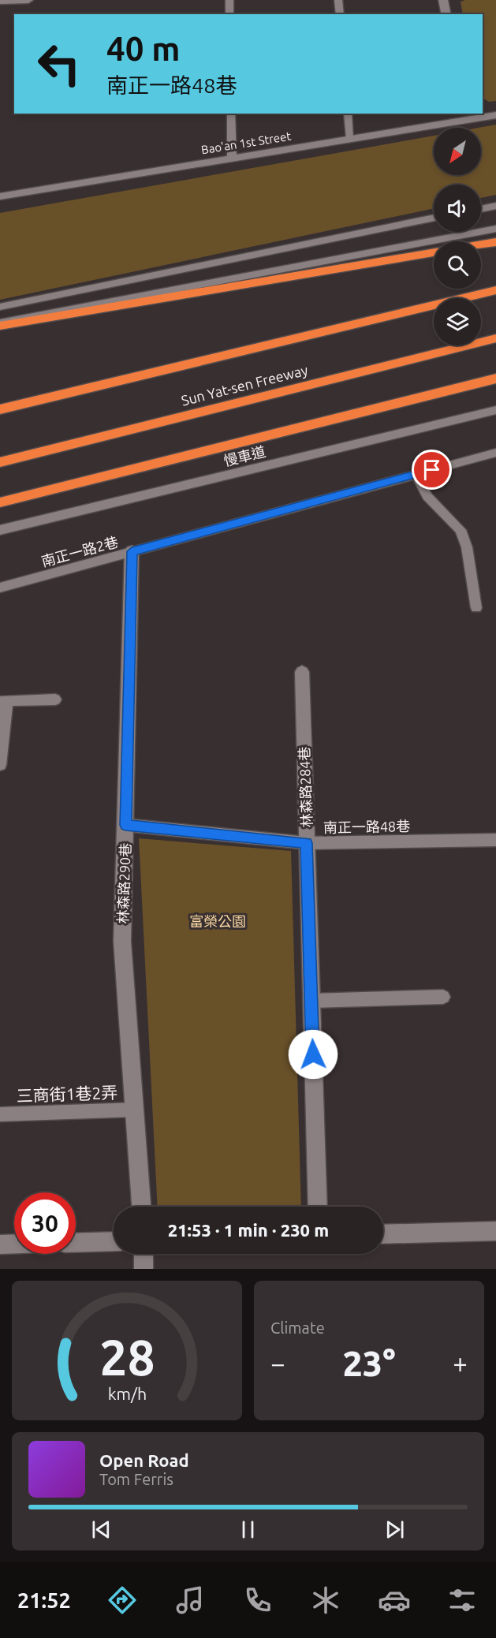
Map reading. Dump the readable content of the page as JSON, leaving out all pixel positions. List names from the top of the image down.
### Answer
{
  "streets": {
    "highway": ["Sun Yat-sen Freeway"],
    "street": ["Bao'an 1st Street", "林森路284巷", "林森路290巷"],
    "lane": [
      "慢車道",
      "南正一路2巷",
      "南正一路48巷",
      "三商街1巷2弄"
    ]
  },
  "crossings": [
    ["南正一路2巷", "林森路290巷"],
    ["林森路284巷", "南正一路48巷"],
    ["南正一路48巷", "林森路290巷"],
    ["林森路290巷", "三商街1巷2弄"]
  ],
  "parks": ["富榮公園"],
  "north": "bottom left",
  "page": {
    "turn": ["40 m", "南正一路48巷"],
    "limit": "30",
    "trip": "21:53 · 1 min · 230 m",
    "tile": "Climate",
    "heat": ["−", "23°", "+"],
    "song": ["Open Road", "Tom Ferris"],
    "tabs": "21:52",
    "gauge": ["28", "km/h"]
  }
}
